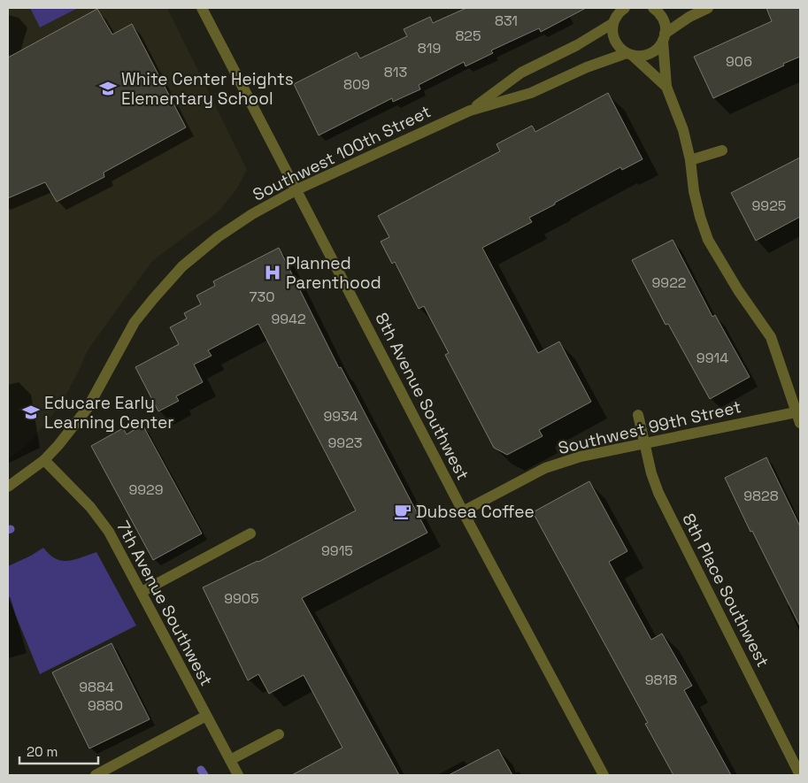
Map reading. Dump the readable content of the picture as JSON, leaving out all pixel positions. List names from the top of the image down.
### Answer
{
  "streets": {
    "street": [
      "Southwest 100th Street",
      "8th Avenue Southwest",
      "Southwest 99th Street",
      "8th Place Southwest",
      "7th Avenue Southwest"
    ]
  },
  "crossings": [
    ["Southwest 100th Street", "8th Avenue Southwest"],
    ["Southwest 100th Street", "7th Avenue Southwest"],
    ["8th Avenue Southwest", "Southwest 99th Street"],
    ["Southwest 99th Street", "8th Place Southwest"]
  ],
  "places": {
    "school or university": ["White Center Heights Elementary School", "Educare Early Learning Center"],
    "hospital": ["Planned Parenthood"],
    "cafe": ["Dubsea Coffee"]
  },
  "house_numbers": [
    "831",
    "825",
    "819",
    "906",
    "813",
    "809",
    "9925",
    "9922",
    "730",
    "9942",
    "9914",
    "9934",
    "9923",
    "9929",
    "9828",
    "9915",
    "9905",
    "9818",
    "9884",
    "9880"
  ],
  "scale_bar": "20 m"
}
